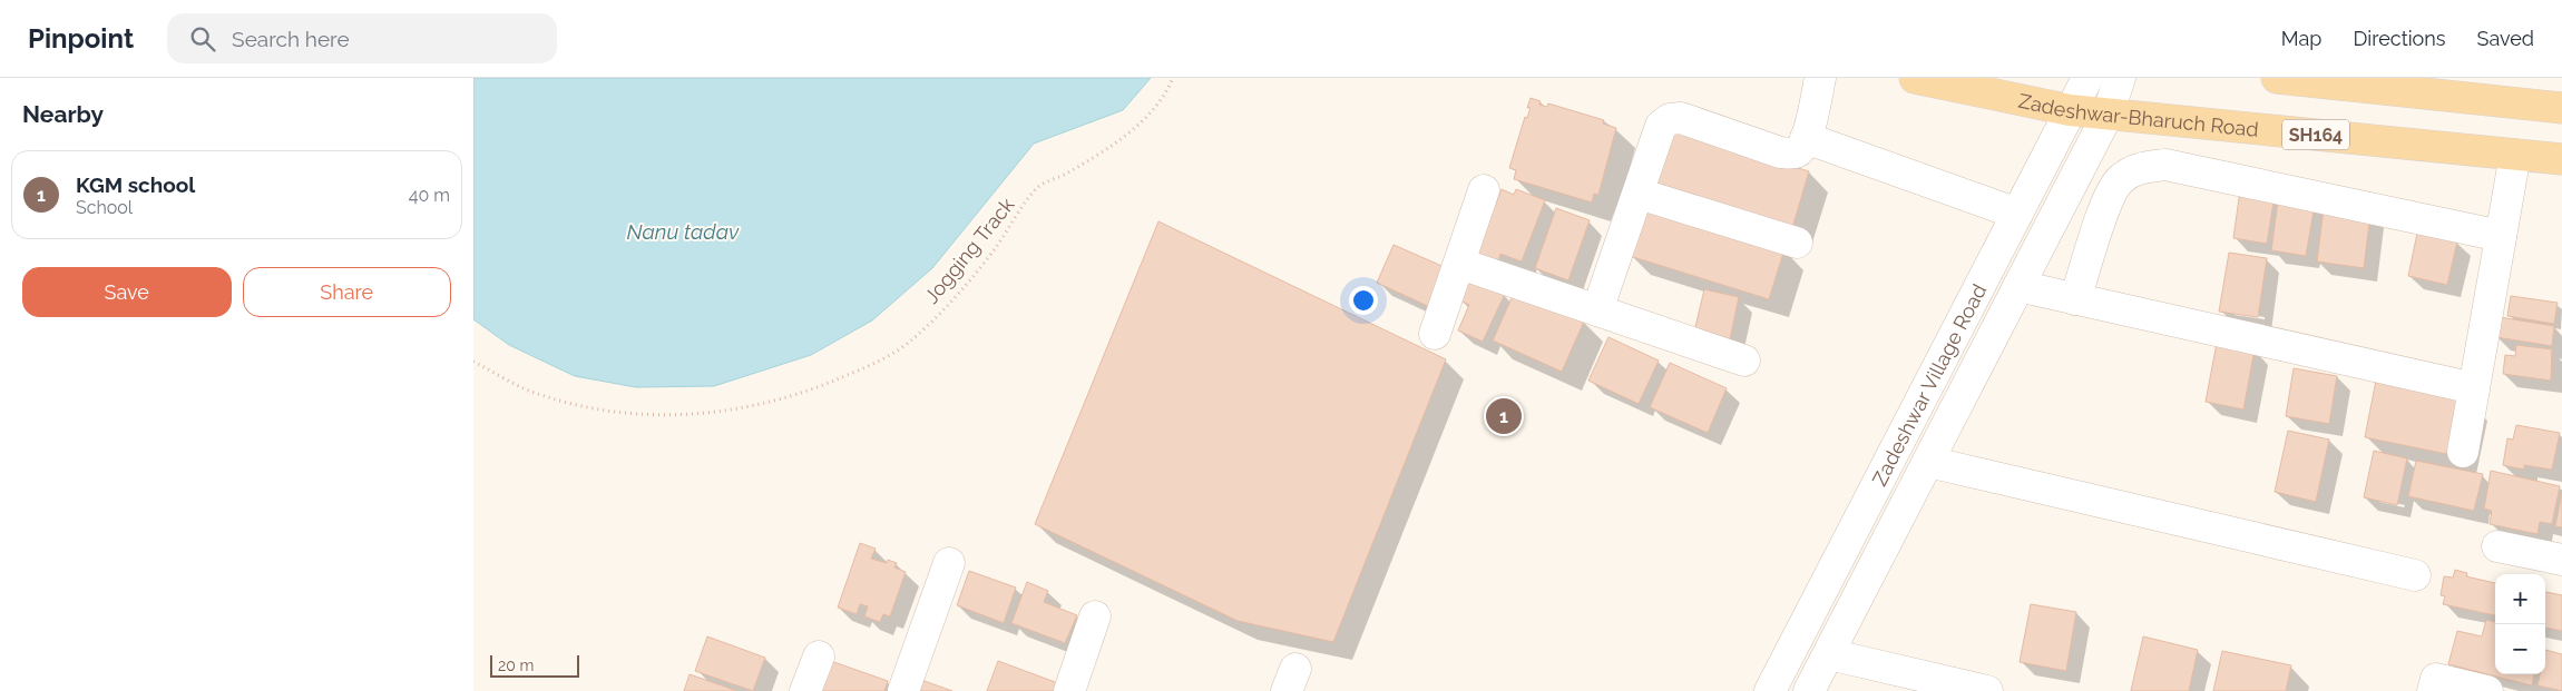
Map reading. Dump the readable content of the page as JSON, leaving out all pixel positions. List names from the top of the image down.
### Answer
{
  "streets": {
    "main road": ["Zadeshwar-Bharuch Road", "SH164"],
    "street": ["Zadeshwar Village Road"],
    "path": ["Jogging Track"]
  },
  "crossings": [
    ["Zadeshwar-Bharuch Road", "Zadeshwar Village Road"]
  ],
  "water": ["Nanu tadav"],
  "scale_bar": "20 m",
  "page": {
    "header": "Pinpoint",
    "search": "Search here",
    "nav": ["Map", "Directions", "Saved"],
    "heading": "Nearby",
    "list": [
      {
        "mark": "1",
        "name": "KGM school",
        "note": "School",
        "value": "40 m"
      }
    ],
    "buttons": ["Save", "Share"],
    "pins": "1",
    "map_buttons": ["+", "−"],
    "scale": "20 m"
  }
}
